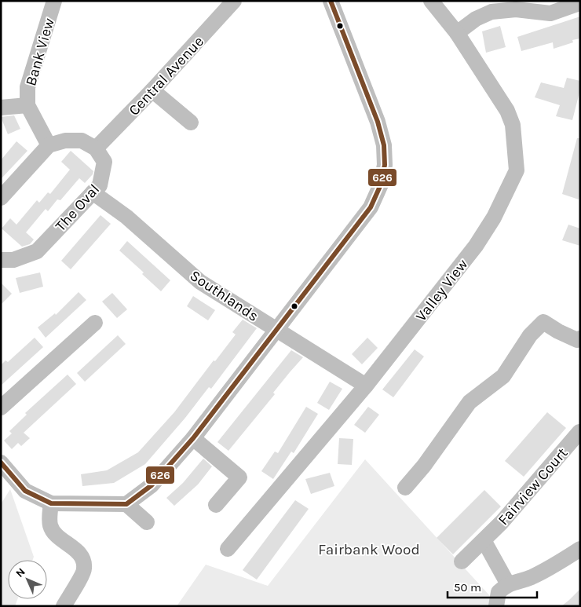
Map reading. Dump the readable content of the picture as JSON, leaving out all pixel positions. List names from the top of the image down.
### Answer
{
  "streets": {
    "street": [
      "Bank View",
      "Central Avenue",
      "The Oval",
      "Valley View",
      "Southlands",
      "Fairview Court"
    ]
  },
  "crossings": [
    ["Central Avenue", "The Oval"],
    ["The Oval", "Southlands"],
    ["Valley View", "Southlands"]
  ],
  "parks": ["Fairbank Wood"],
  "lines": ["transit line 626"],
  "scale_bar": "50 m",
  "north": "top left"
}
